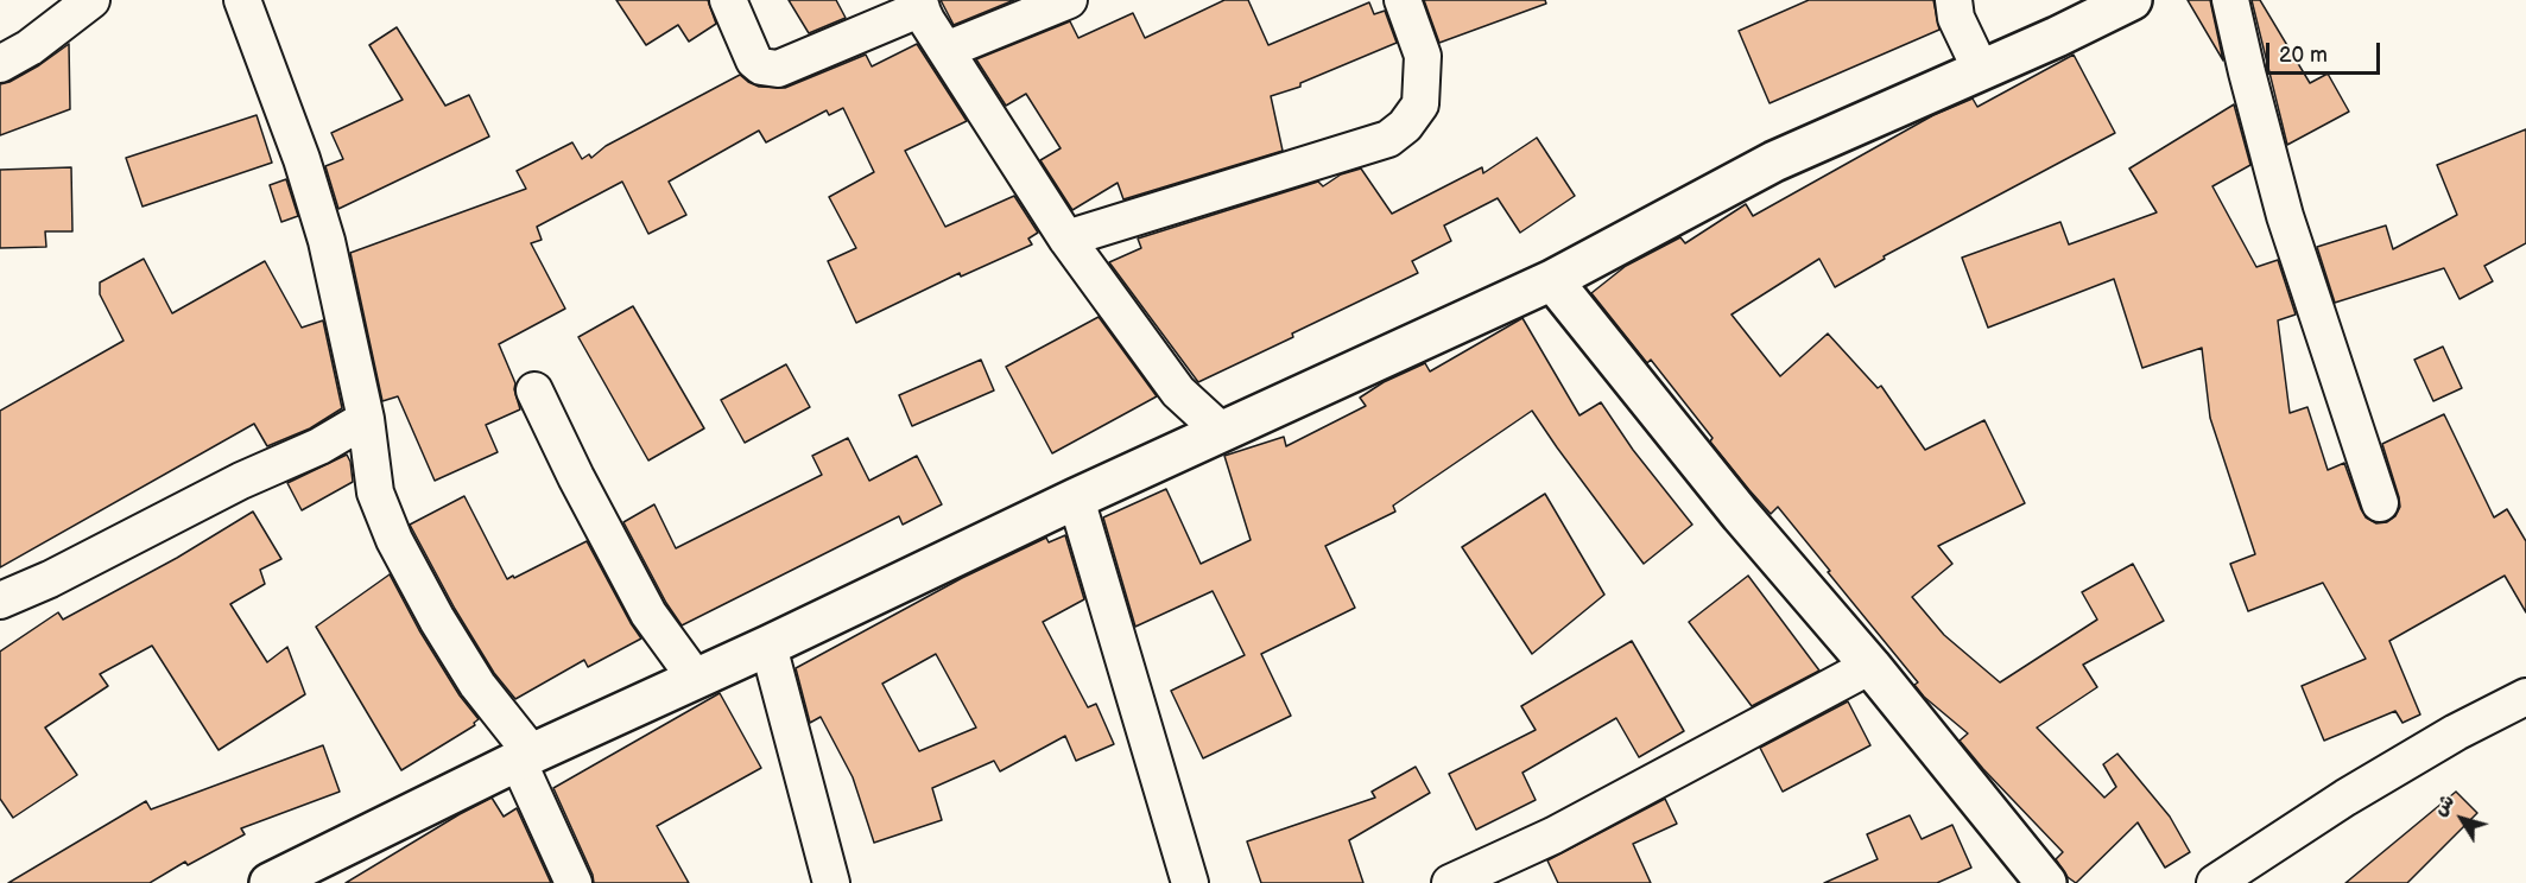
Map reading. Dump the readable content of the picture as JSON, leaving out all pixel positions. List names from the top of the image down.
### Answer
{
  "scale_bar": "20 m",
  "north": "top left"
}
